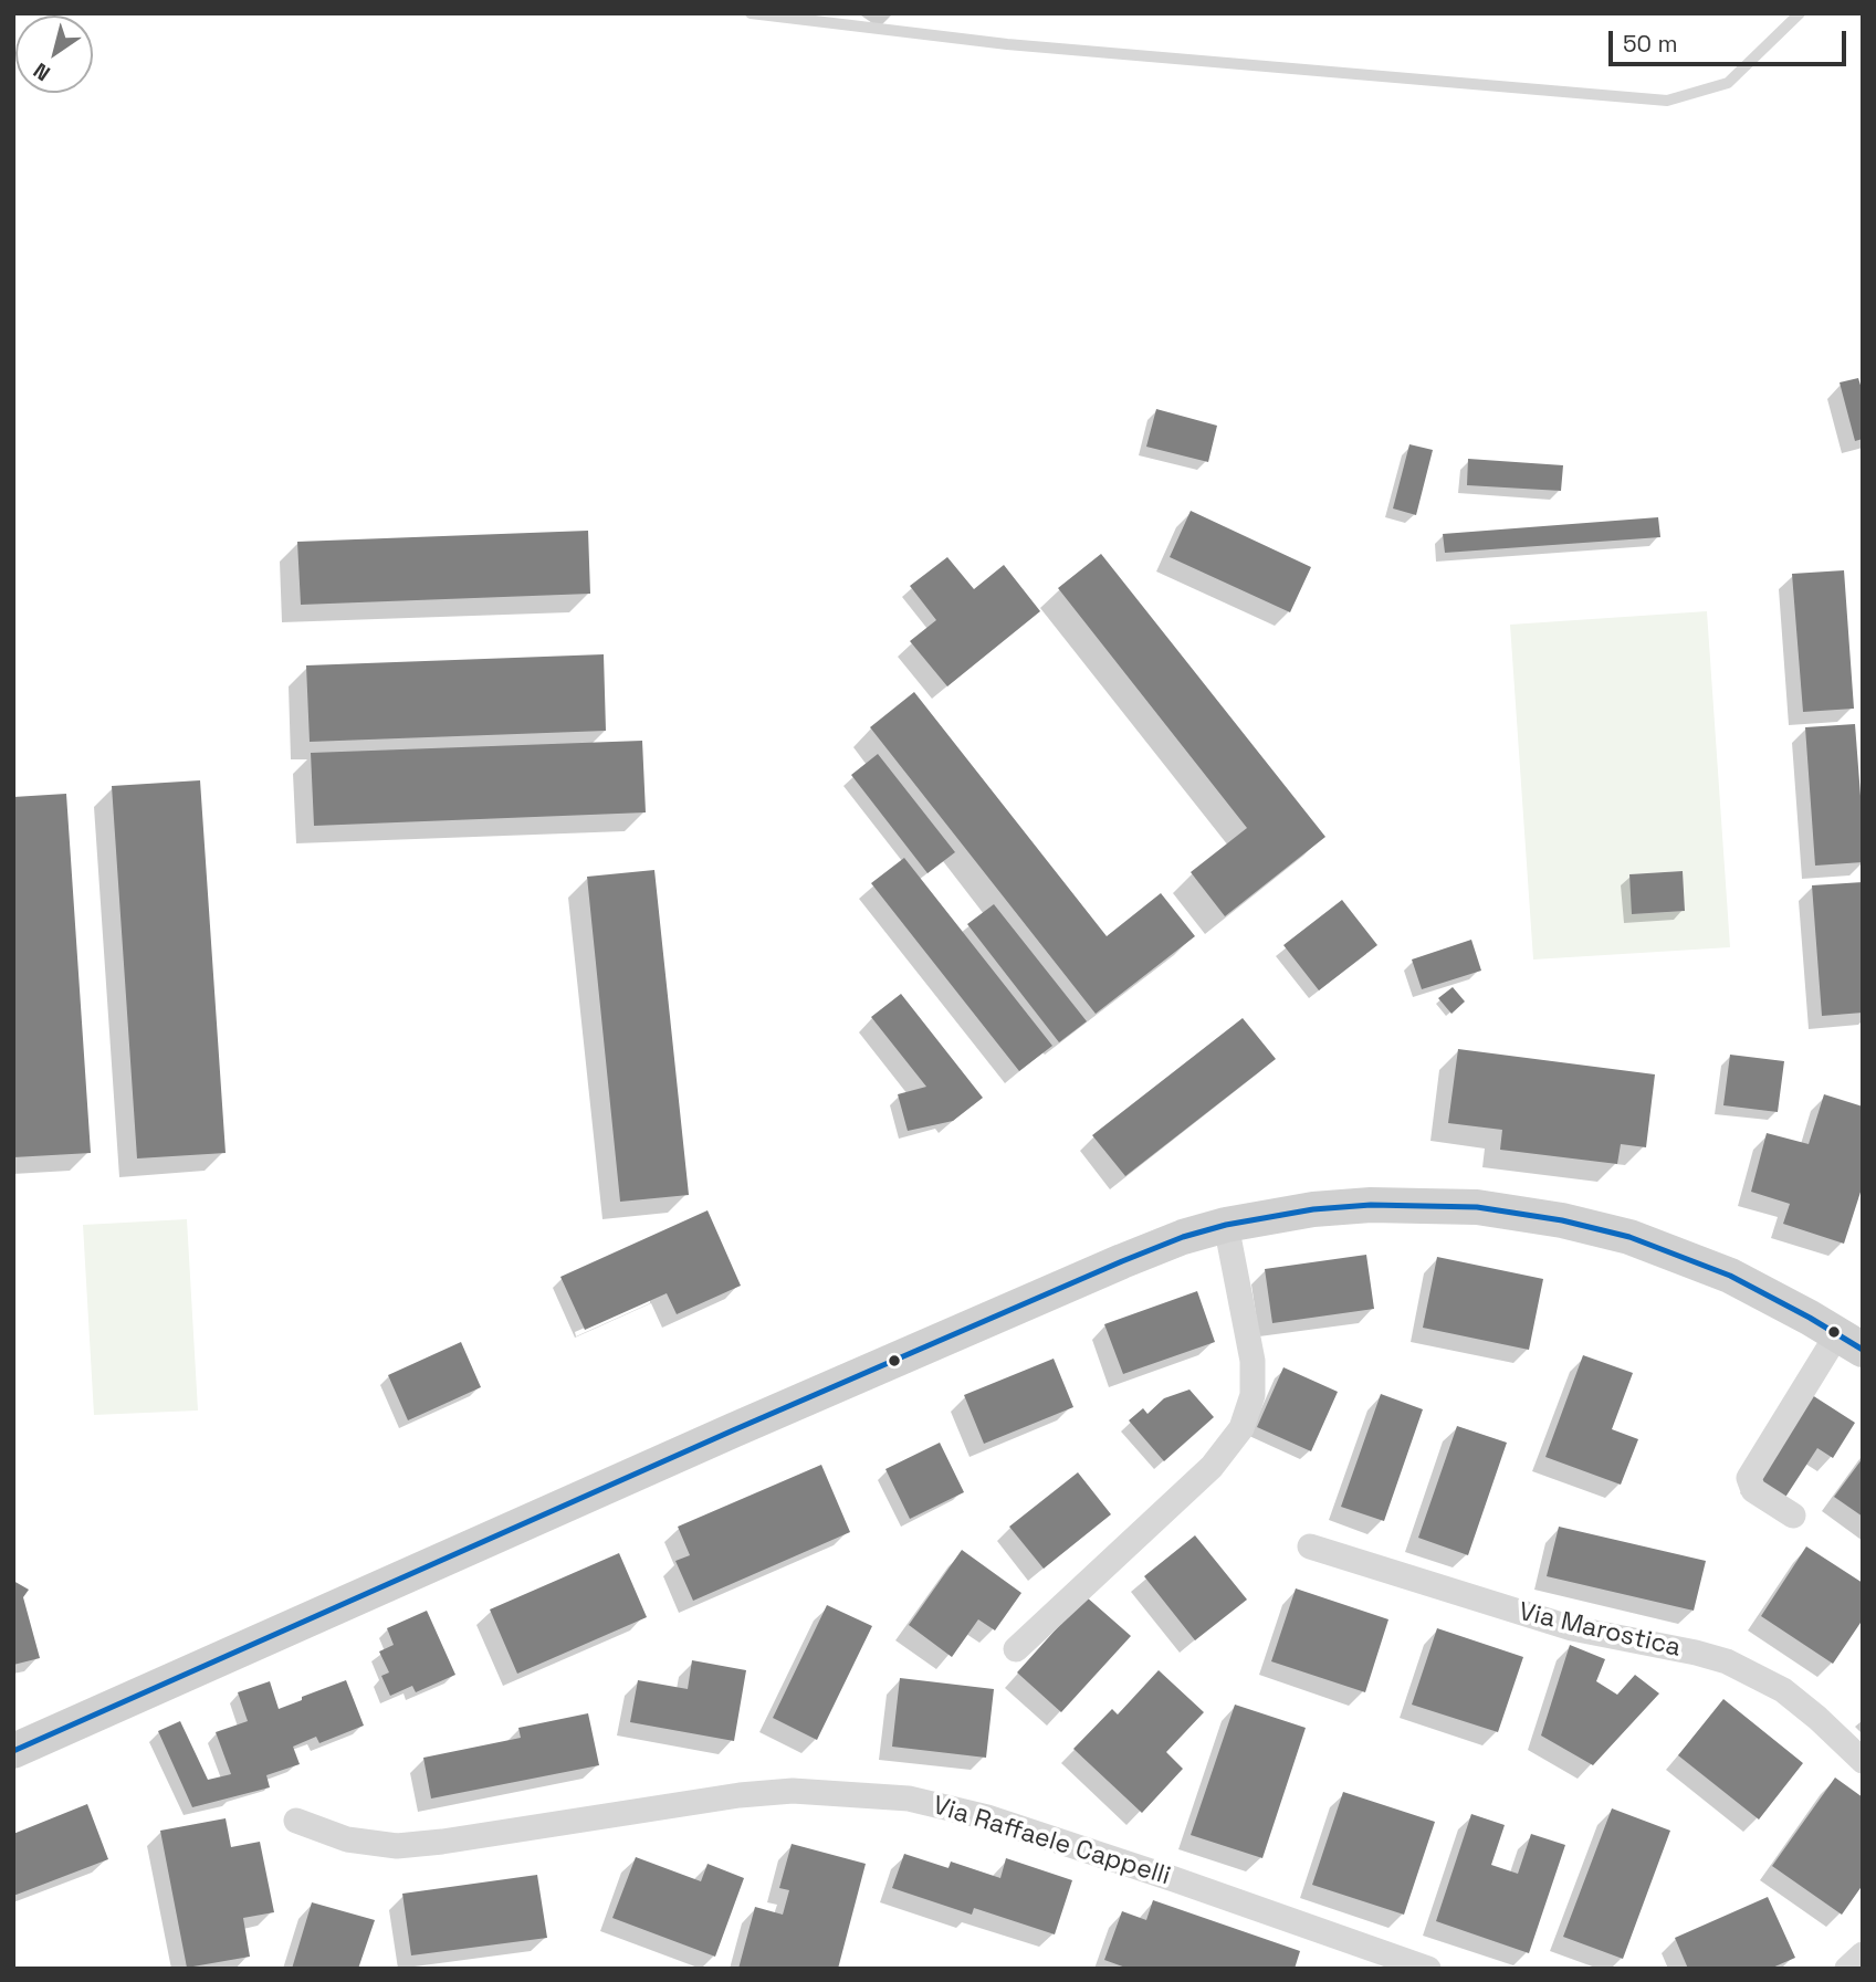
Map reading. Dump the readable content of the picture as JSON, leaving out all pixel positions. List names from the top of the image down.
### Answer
{
  "streets": {
    "street": ["Via Marostica", "Via Raffaele Cappelli"]
  },
  "scale_bar": "50 m",
  "north": "bottom left"
}
